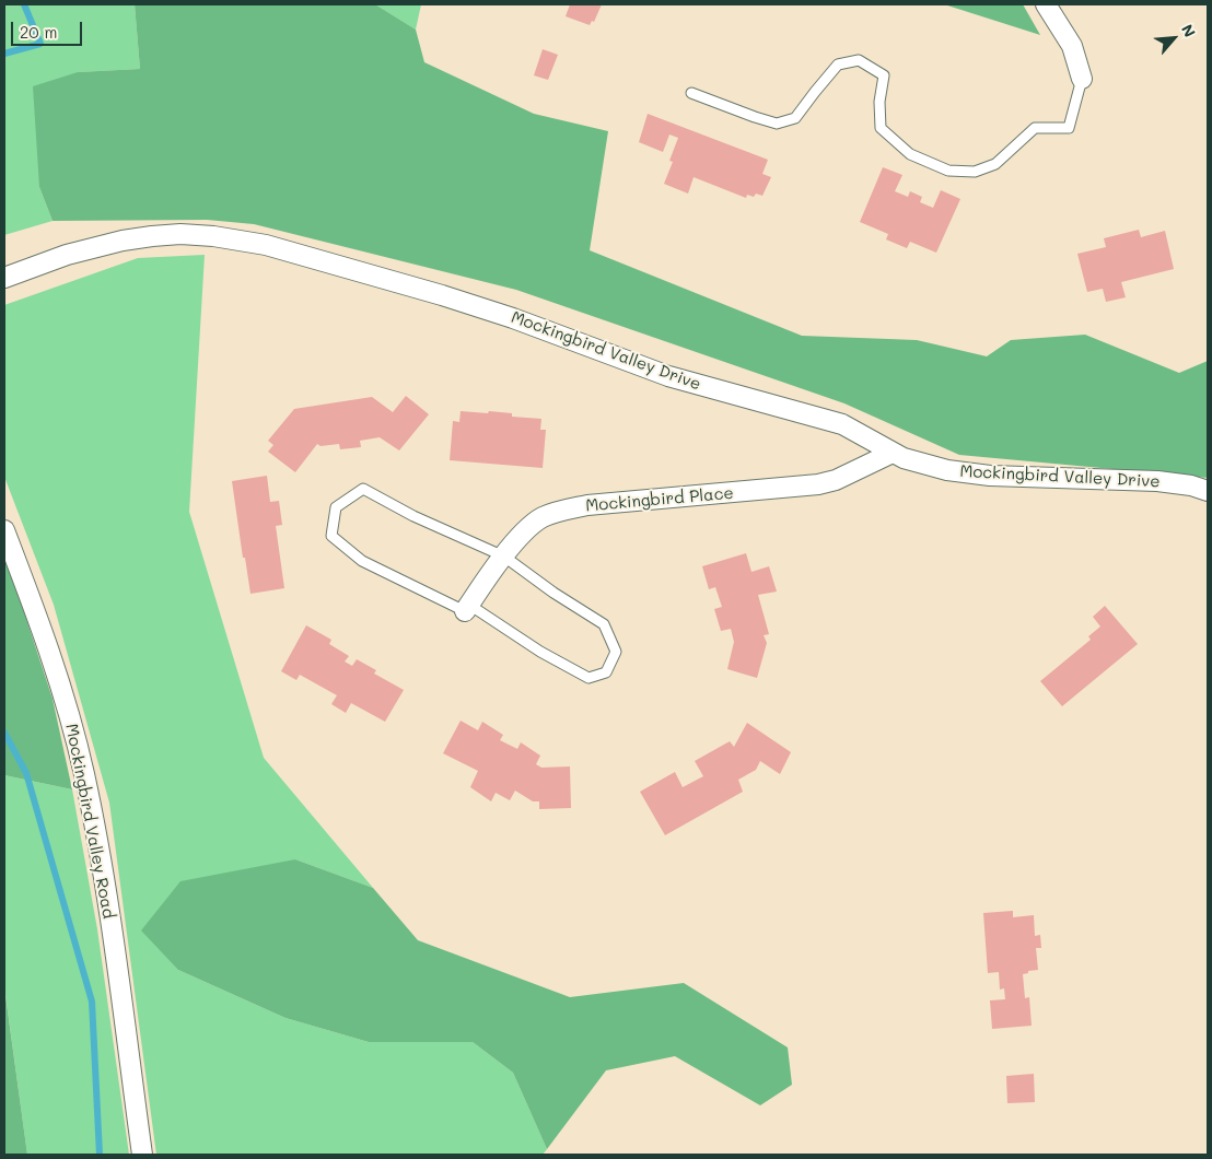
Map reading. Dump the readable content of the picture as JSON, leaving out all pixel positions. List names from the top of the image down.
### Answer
{
  "streets": {
    "street": ["Mockingbird Valley Drive", "Mockingbird Place", "Mockingbird Valley Road"]
  },
  "crossings": [
    ["Mockingbird Valley Drive", "Mockingbird Place"]
  ],
  "scale_bar": "20 m",
  "north": "top right"
}
